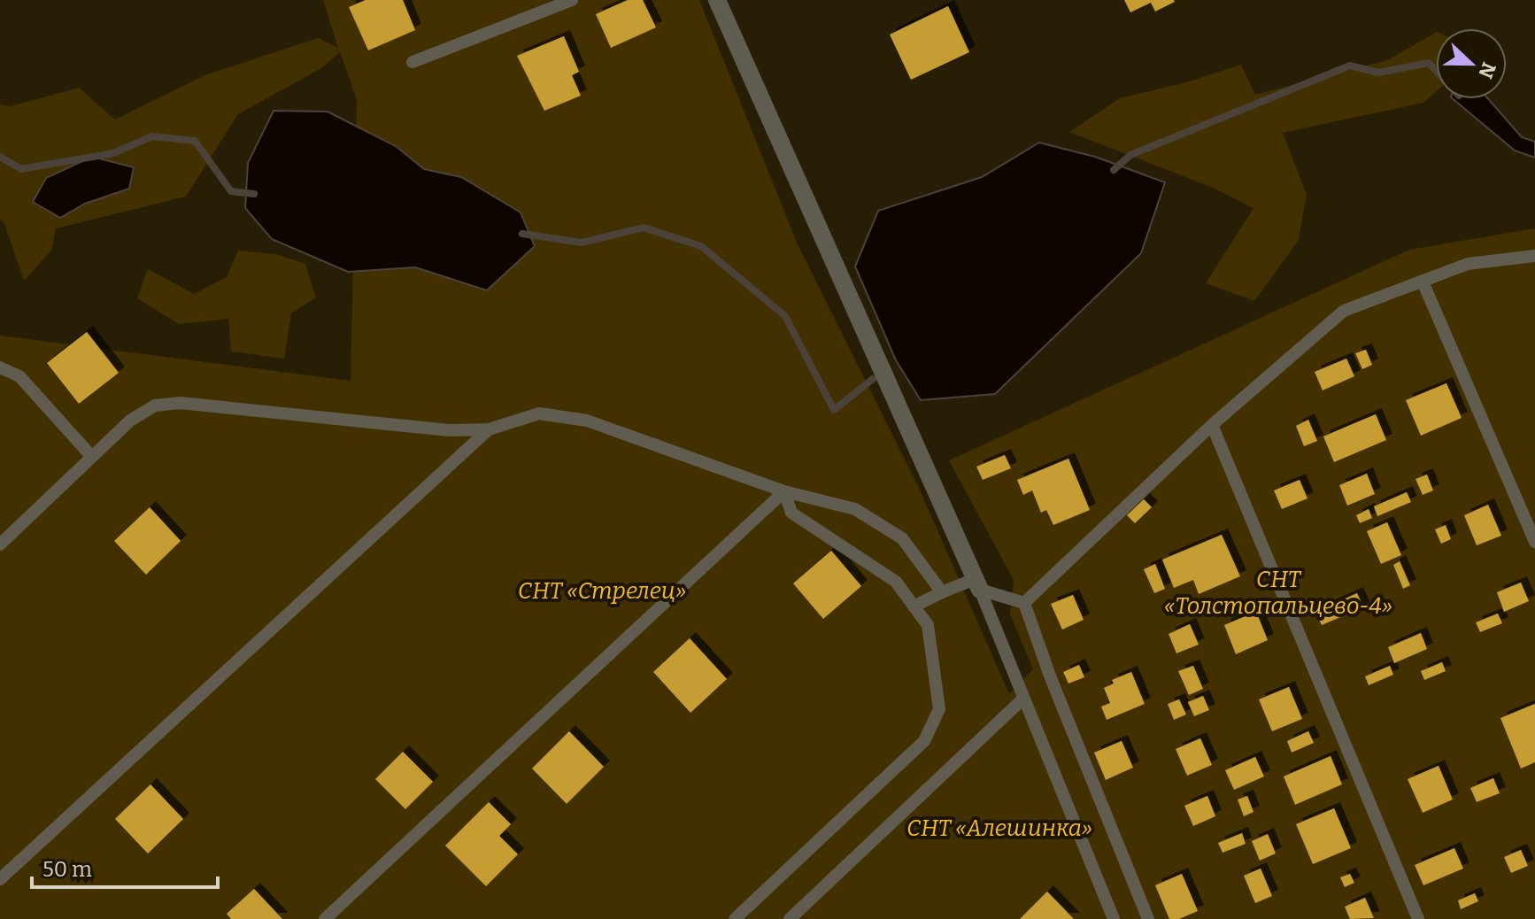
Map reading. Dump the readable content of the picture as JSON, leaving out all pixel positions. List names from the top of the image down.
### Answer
{
  "parks": ["СНТ «Толстопальцево-4»", "СНТ «Стрелец»", "СНТ «Алешинка»"],
  "scale_bar": "50 m",
  "north": "right"
}
